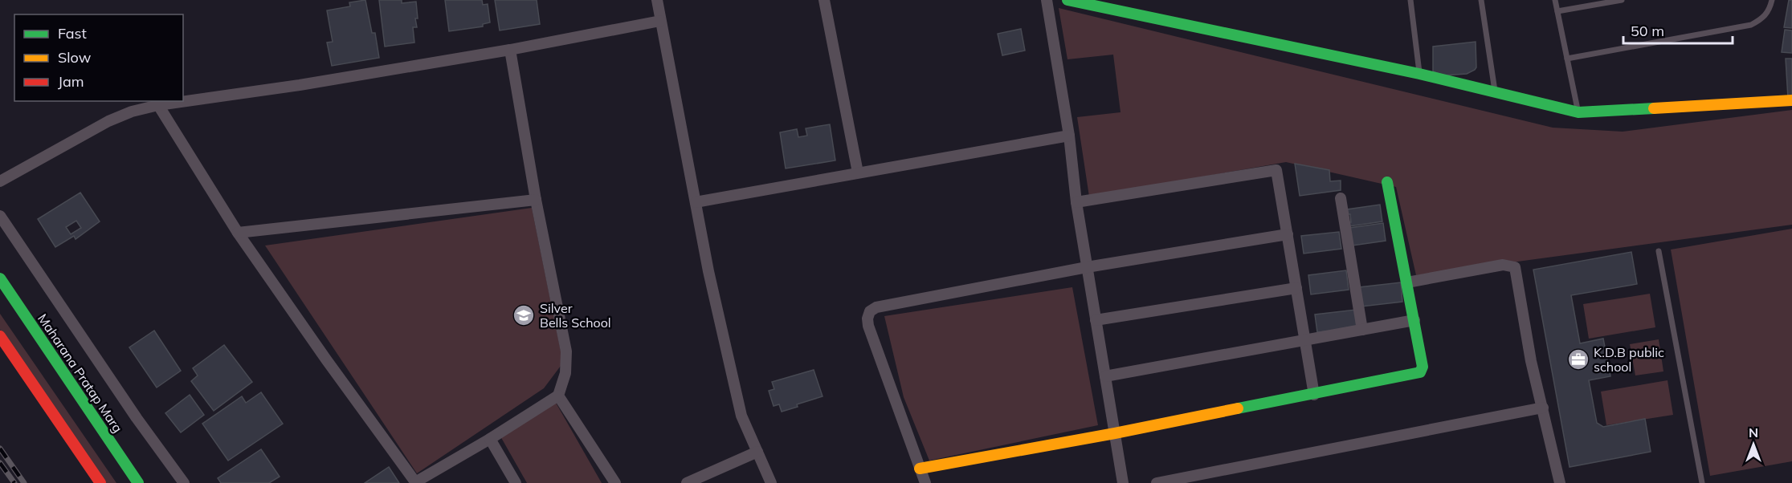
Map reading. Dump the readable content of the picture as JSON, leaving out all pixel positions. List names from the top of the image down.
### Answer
{
  "streets": {
    "street": ["Maharana Pratap Marg"]
  },
  "places": {
    "school or university": ["Silver Bells School"],
    "office": ["K.D.B public school"]
  },
  "legend": ["Fast", "Slow", "Jam"],
  "scale_bar": "50 m",
  "north": "top"
}
